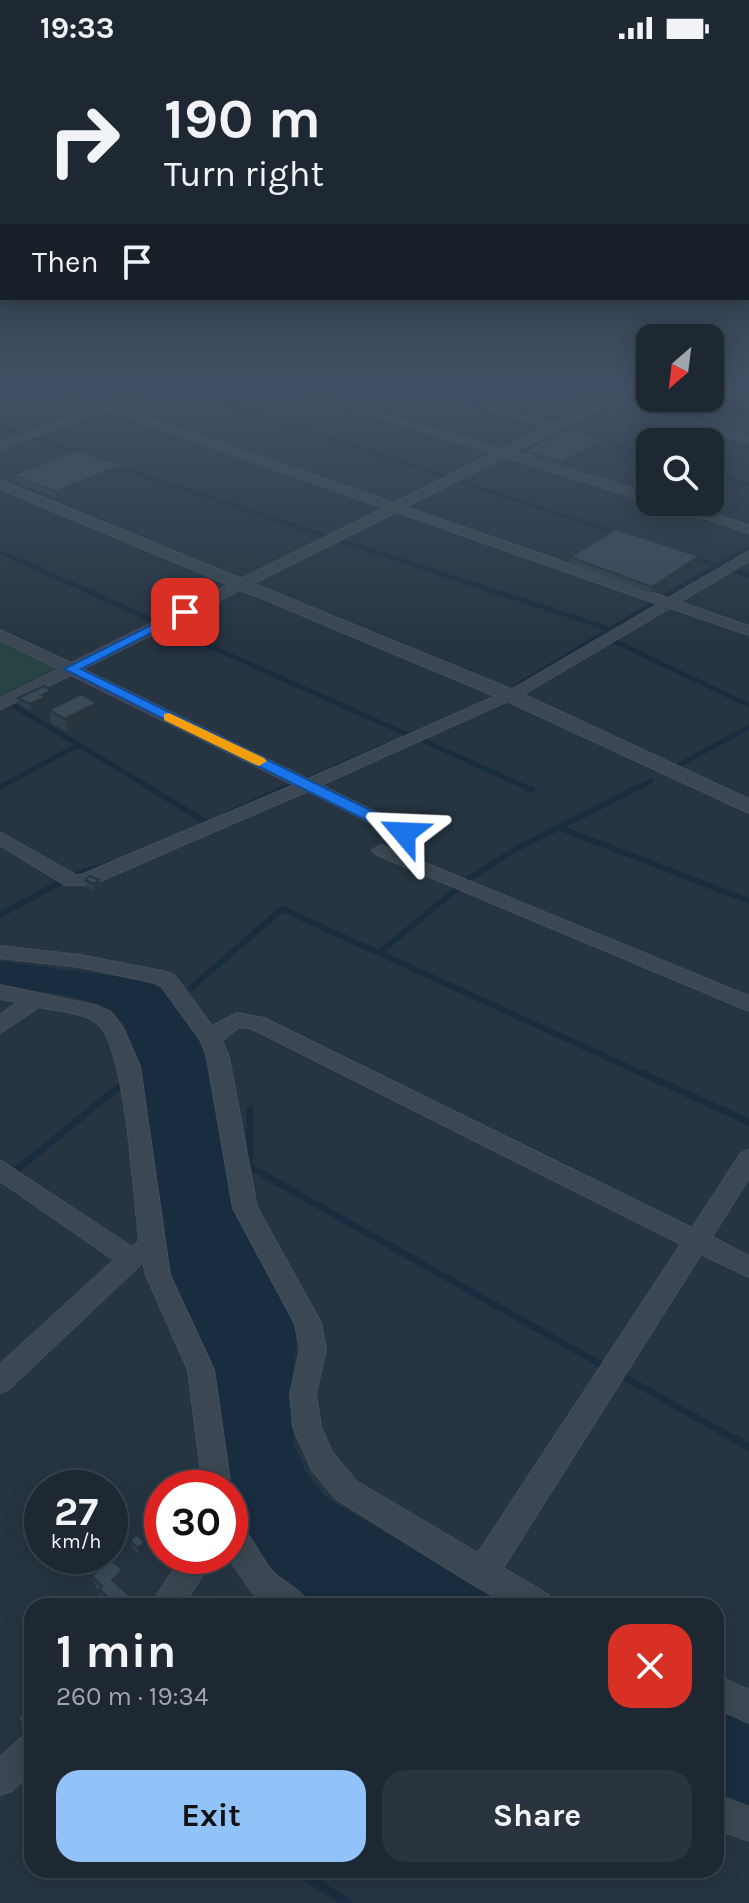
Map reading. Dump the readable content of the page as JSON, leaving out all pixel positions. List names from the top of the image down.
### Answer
{
  "north": "bottom left",
  "page": {
    "status": "19:33",
    "turn": ["190 m", "Turn right"],
    "then": "Then",
    "speed": "27 km/h",
    "limit": "30",
    "heading": ["1 min", "260 m · 19:34"],
    "buttons": ["Exit", "Share"]
  }
}
